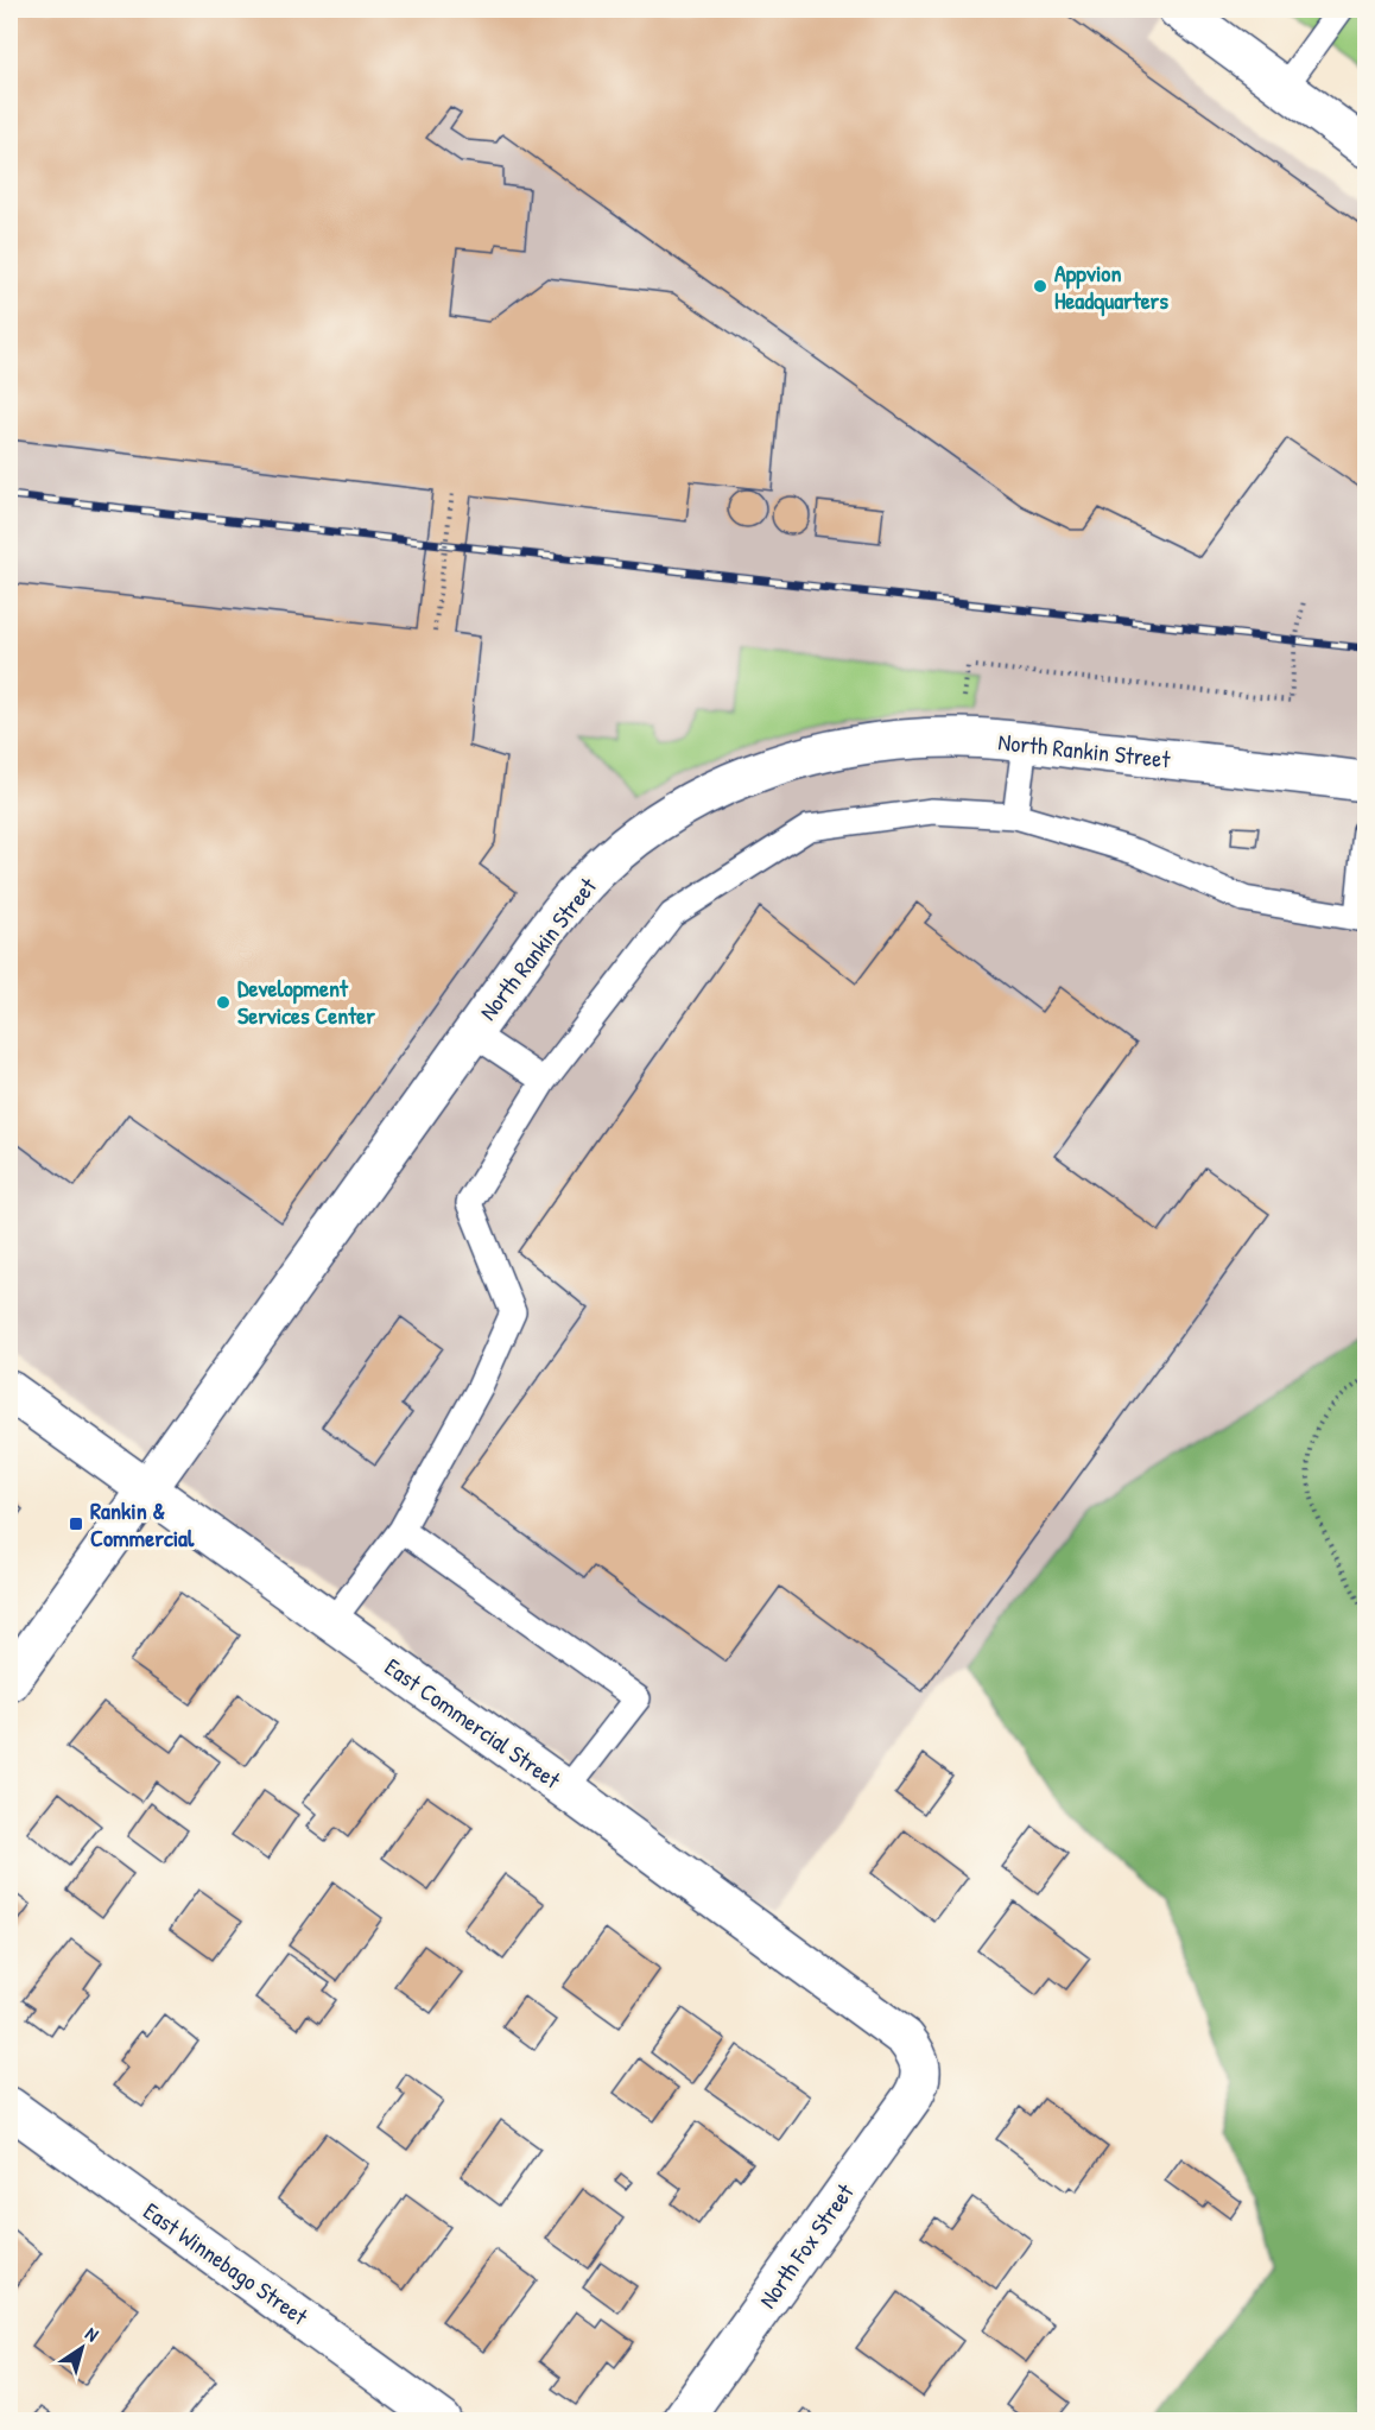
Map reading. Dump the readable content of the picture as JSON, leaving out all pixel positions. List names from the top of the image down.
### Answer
{
  "streets": {
    "street": [
      "North Rankin Street",
      "East Commercial Street",
      "North Fox Street",
      "East Winnebago Street"
    ]
  },
  "crossings": [
    ["North Rankin Street", "East Commercial Street"],
    ["East Commercial Street", "North Fox Street"]
  ],
  "places": {
    "other": ["Appvion Headquarters", "Development Services Center"],
    "transit": ["Rankin & Commercial"]
  },
  "north": "top right"
}
